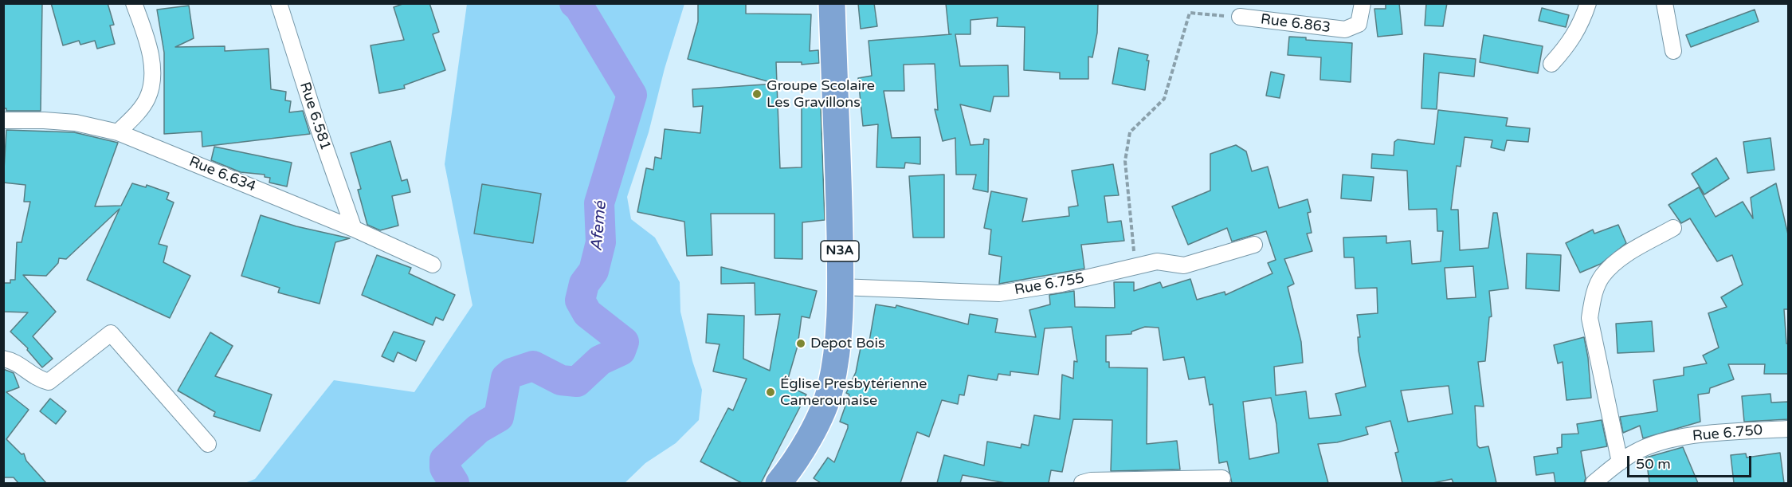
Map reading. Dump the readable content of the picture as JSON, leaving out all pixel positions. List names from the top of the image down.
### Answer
{
  "streets": {
    "highway": ["N3A"],
    "street": [
      "Rue 6.863",
      "Rue 6.581",
      "Rue 6.634",
      "Rue 6.755",
      "Rue 6.750"
    ]
  },
  "crossings": [
    ["Rue 6.581", "Rue 6.634"],
    ["N3A", "Rue 6.755"]
  ],
  "water": ["Afemé"],
  "places": ["Groupe Scolaire Les Gravillons", "Depot Bois", "Église Presbytérienne Camerounaise"],
  "scale_bar": "50 m"
}
